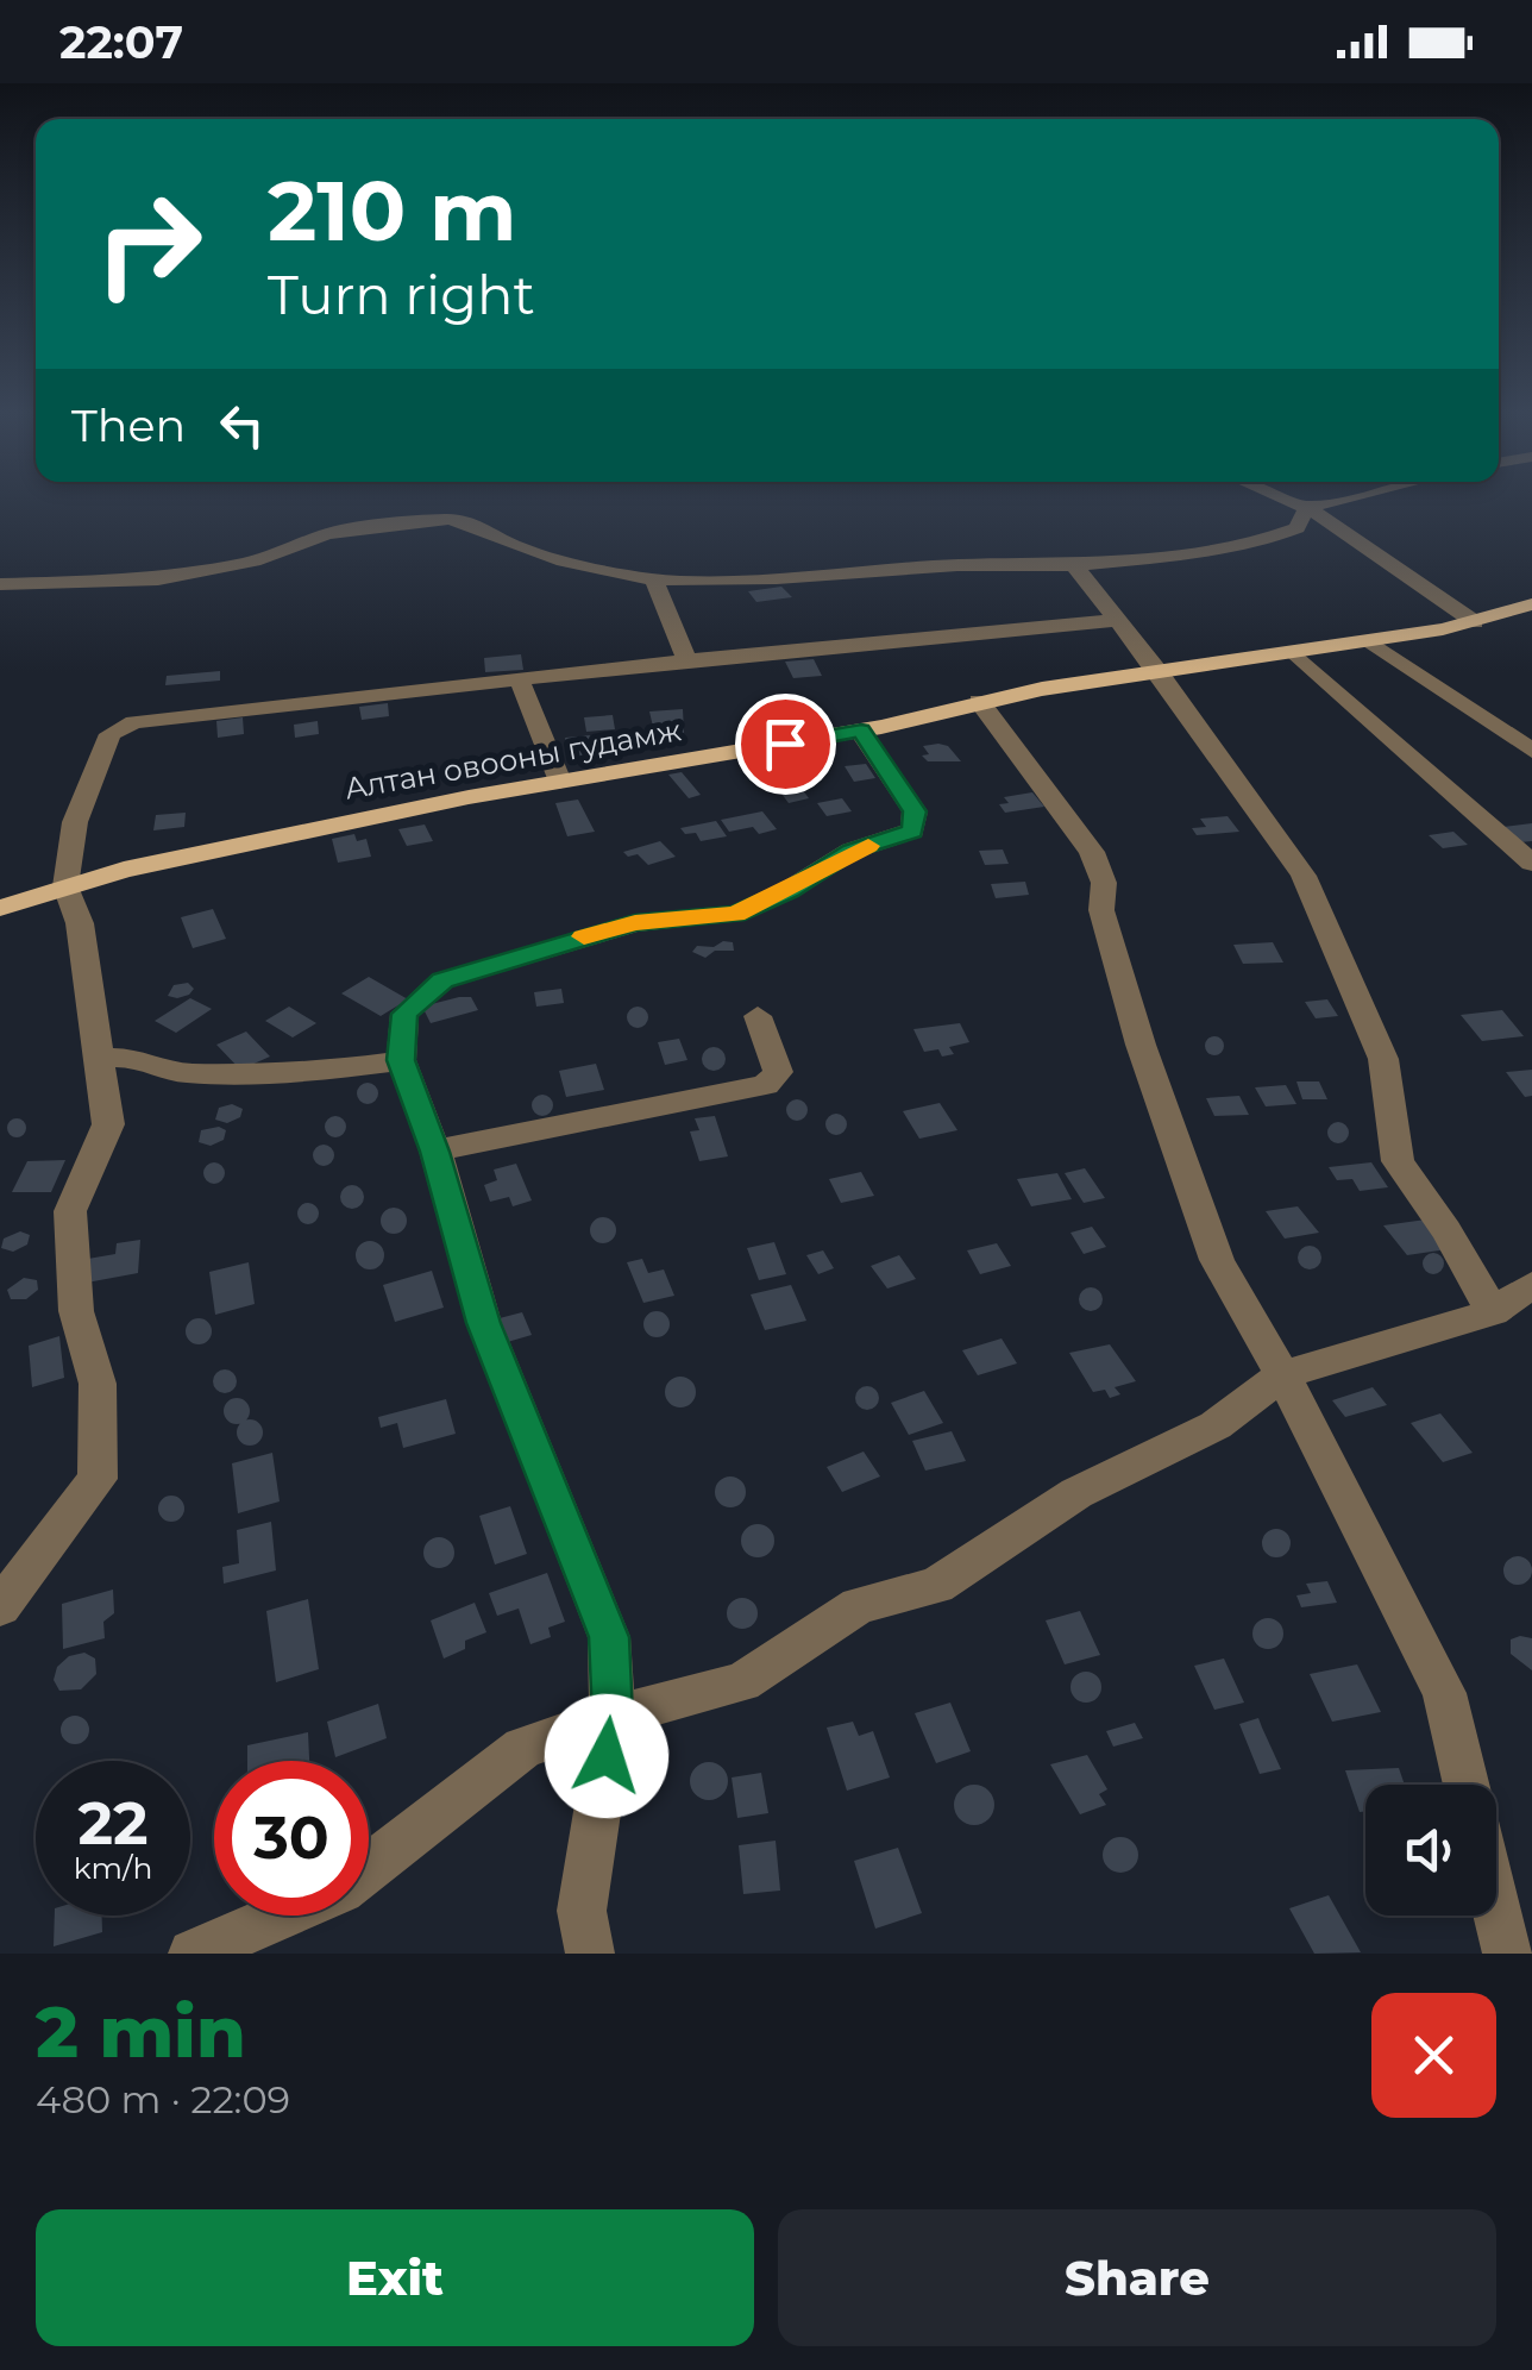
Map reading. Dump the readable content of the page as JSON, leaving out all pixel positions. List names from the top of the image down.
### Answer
{
  "streets": {
    "main road": ["Алтан овооны гудамж"]
  },
  "page": {
    "status": "22:07",
    "turn": ["210 m", "Turn right"],
    "then": "Then",
    "speed": "22 km/h",
    "limit": "30",
    "heading": ["2 min", "480 m · 22:09"],
    "buttons": ["Exit", "Share"]
  }
}
